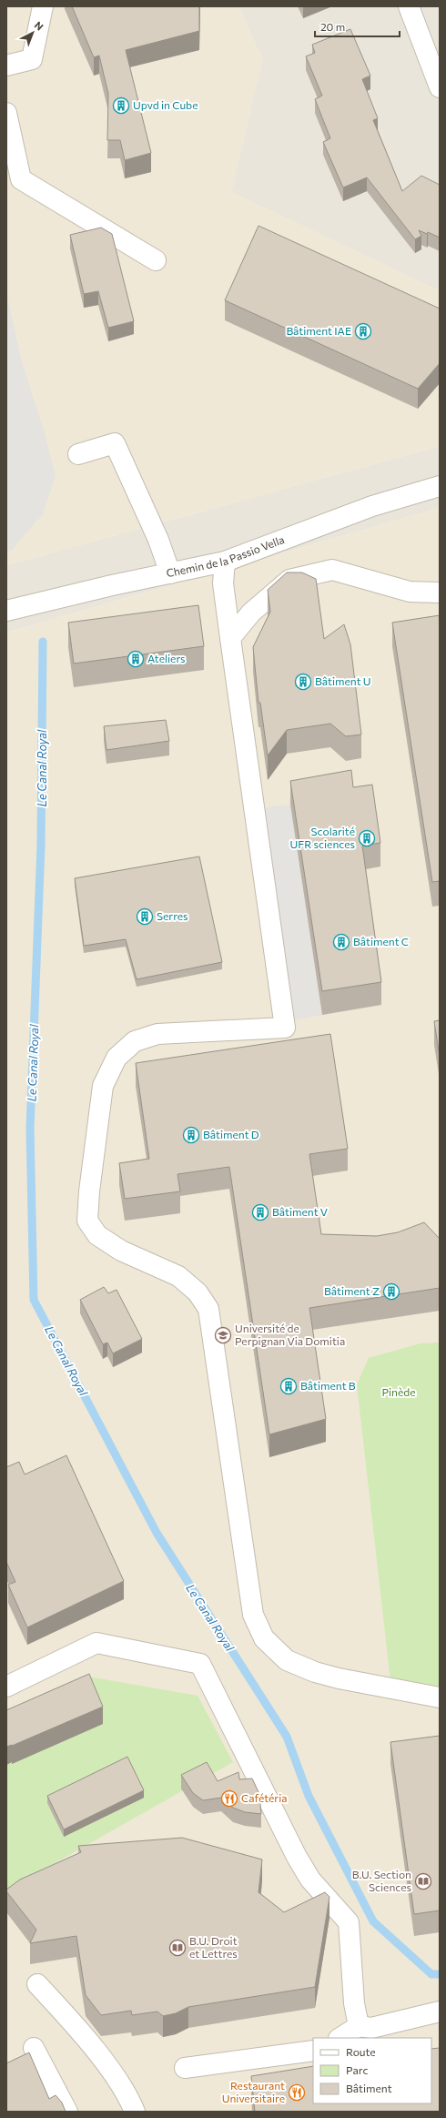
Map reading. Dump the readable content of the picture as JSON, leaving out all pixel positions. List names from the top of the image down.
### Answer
{
  "streets": {
    "street": ["Chemin de la Passio Vella"]
  },
  "water": ["Le Canal Royal"],
  "parks": ["Pinède"],
  "places": {
    "building": [
      "Upvd in Cube",
      "Bâtiment IAE",
      "Ateliers",
      "Bâtiment U",
      "Scolarité UFR sciences",
      "Serres",
      "Bâtiment C",
      "Bâtiment D",
      "Bâtiment V",
      "Bâtiment Z",
      "Bâtiment B"
    ],
    "school or university": ["Université de Perpignan Via Domitia"],
    "restaurant": ["Cafétéria", "Restaurant Universitaire"],
    "library": ["B.U. Section Sciences", "B.U. Droit et Lettres"]
  },
  "legend": ["Route", "Parc", "Bâtiment"],
  "scale_bar": "20 m",
  "north": "top right"
}
